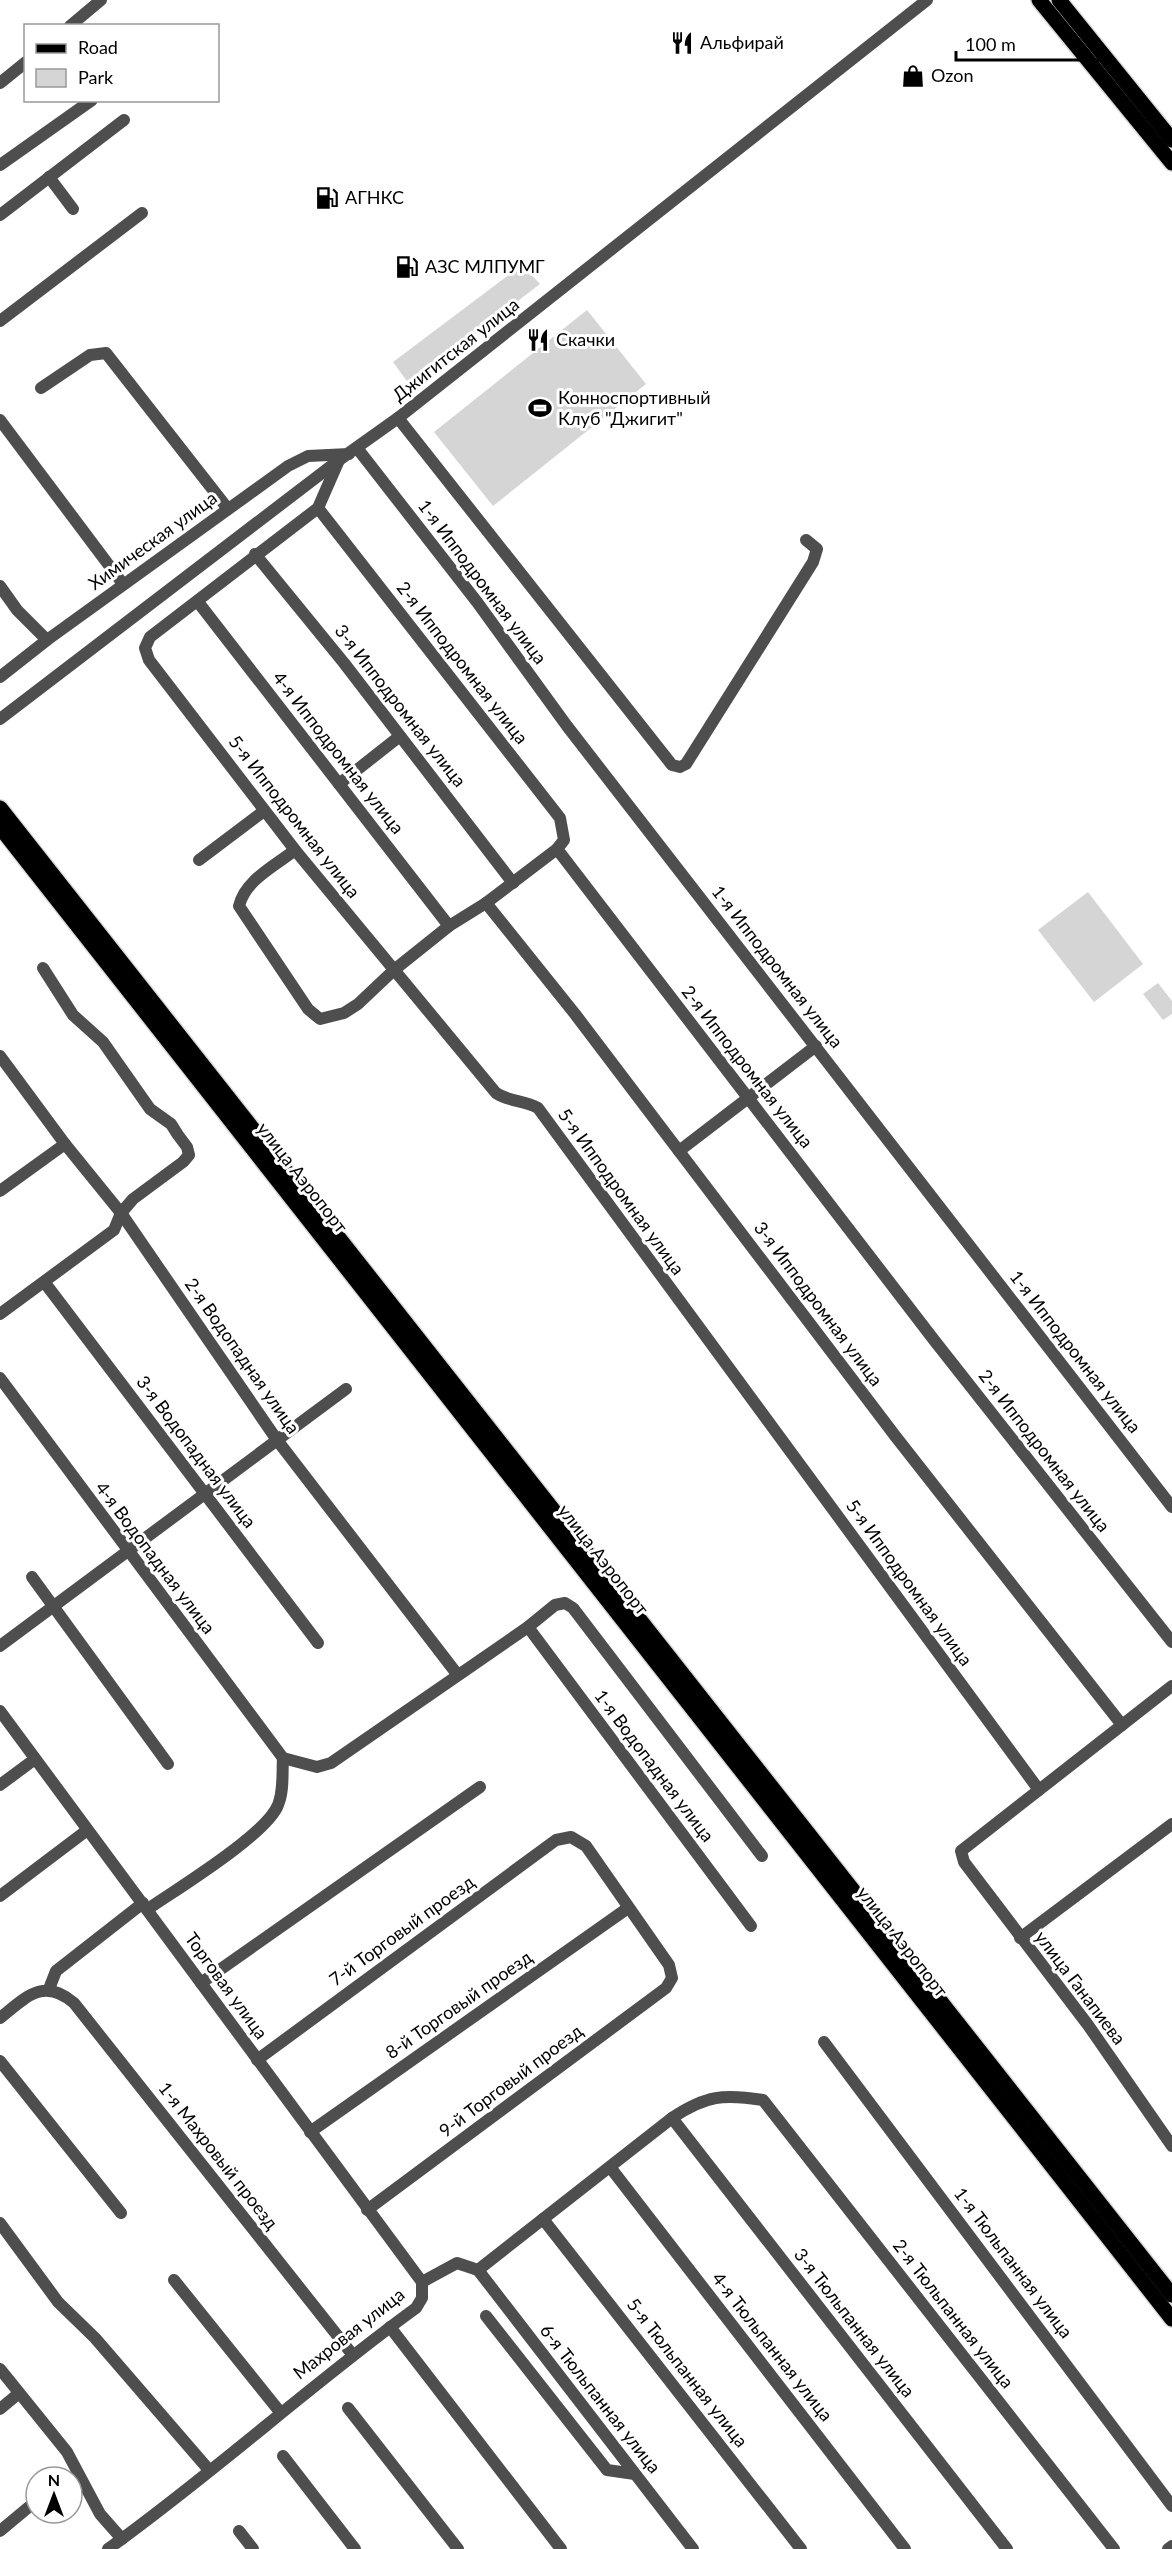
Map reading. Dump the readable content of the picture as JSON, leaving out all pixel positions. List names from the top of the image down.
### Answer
{
  "streets": {
    "main road": ["улица Аэропорт"],
    "street": [
      "Джигитская улица",
      "Химическая улица",
      "1-я Ипподромная улица",
      "2-я Ипподромная улица",
      "3-я Ипподромная улица",
      "4-я Ипподромная улица",
      "5-я Ипподромная улица",
      "2-я Водопадная улица",
      "3-я Водопадная улица",
      "4-я Водопадная улица",
      "1-я Водопадная улица",
      "7-й Торговый проезд",
      "Торговая улица",
      "улица Ганапиева",
      "8-й Торговый проезд",
      "9-й Торговый проезд",
      "1-я Махровый проезд",
      "1-я Тюльпанная улица",
      "2-я Тюльпанная улица",
      "3-я Тюльпанная улица",
      "Махровая улица",
      "4-я Тюльпанная улица",
      "5-я Тюльпанная улица",
      "6-я Тюльпанная улица"
    ]
  },
  "crossings": [
    ["Джигитская улица", "Химическая улица"],
    ["Джигитская улица", "1-я Ипподромная улица"],
    ["Химическая улица", "1-я Ипподромная улица"],
    ["4-я Ипподромная улица", "5-я Ипподромная улица"],
    ["5-я Ипподромная улица", "улица Ганапиева"],
    ["7-й Торговый проезд", "Торговая улица"],
    ["7-й Торговый проезд", "8-й Торговый проезд"],
    ["7-й Торговый проезд", "9-й Торговый проезд"],
    ["Торговая улица", "8-й Торговый проезд"],
    ["Торговая улица", "9-й Торговый проезд"],
    ["Торговая улица", "Махровая улица"],
    ["8-й Торговый проезд", "9-й Торговый проезд"],
    ["1-я Махровый проезд", "Махровая улица"],
    ["2-я Тюльпанная улица", "3-я Тюльпанная улица"],
    ["Махровая улица", "6-я Тюльпанная улица"]
  ],
  "places": {
    "restaurant": ["Альфирай", "Скачки"],
    "shop": ["Ozon"],
    "fuel station": ["АГНКС", "АЗС МЛПУМГ"],
    "sports": ["Конноспортивный Клуб \"Джигит\""]
  },
  "legend": ["Road", "Park"],
  "scale_bar": "100 m",
  "north": "top"
}
